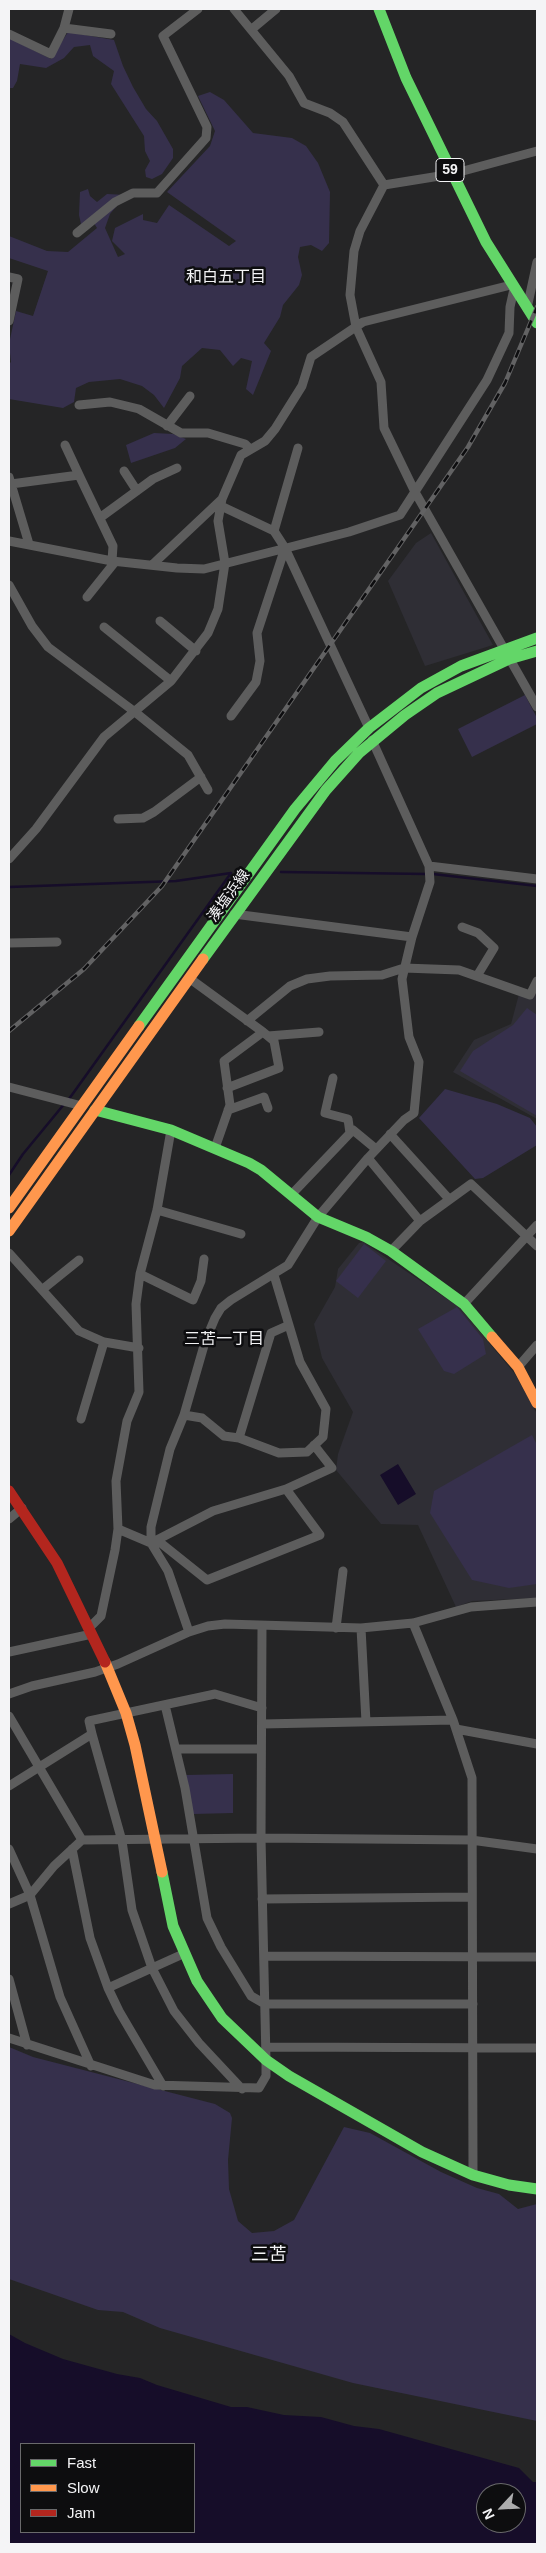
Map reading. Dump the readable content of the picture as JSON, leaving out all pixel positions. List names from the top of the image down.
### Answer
{
  "streets": {
    "main road": ["59", "湊塩浜線"]
  },
  "districts": ["和白五丁目", "三苫一丁目", "三苫"],
  "legend": ["Fast", "Slow", "Jam"],
  "north": "bottom left"
}
